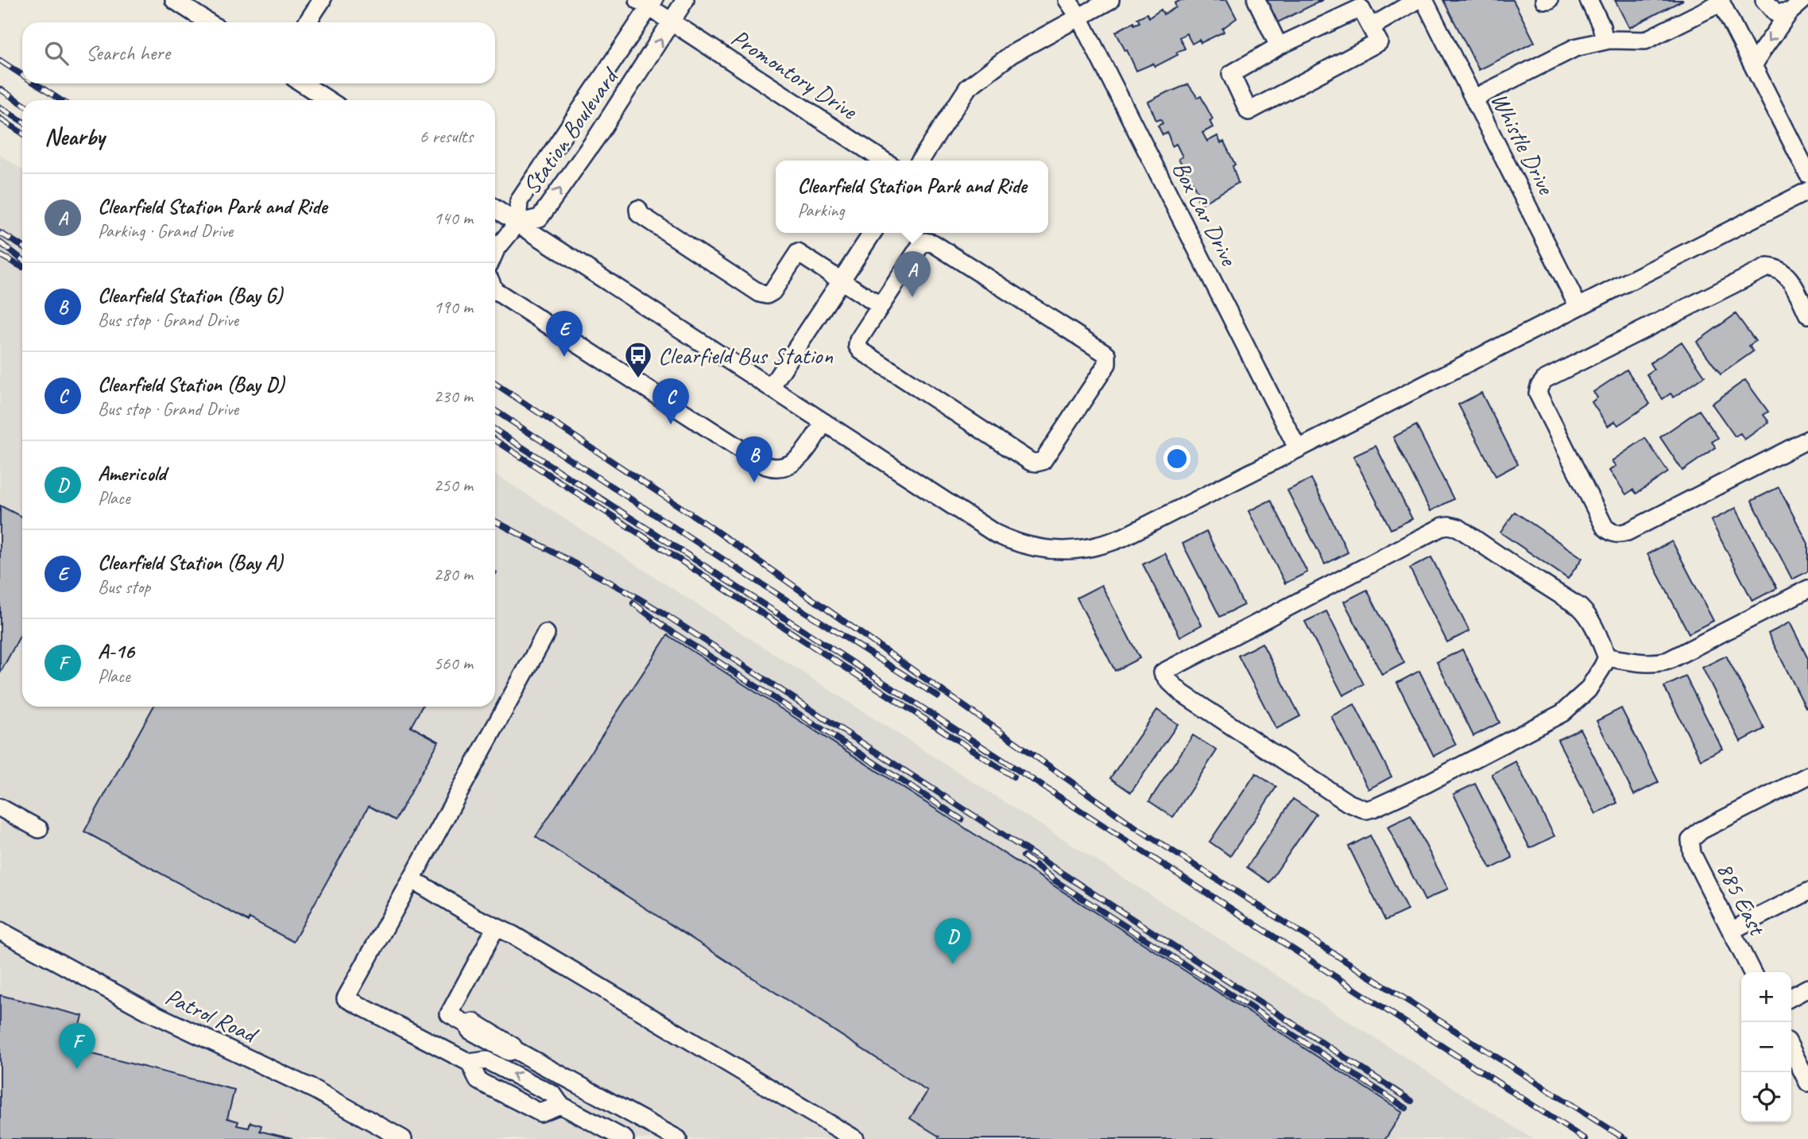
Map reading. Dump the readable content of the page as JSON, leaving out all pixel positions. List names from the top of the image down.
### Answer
{
  "streets": {
    "street": [
      "Promontory Drive",
      "Station Boulevard",
      "Whistle Drive",
      "Box Car Drive",
      "885 East",
      "Patrol Road"
    ]
  },
  "crossings": [
    ["Promontory Drive", "Station Boulevard"]
  ],
  "places": {
    "bus stop": ["Clearfield Bus Station"]
  },
  "page": {
    "search": "Search here",
    "heading": ["Nearby", "6 results"],
    "popup": ["Clearfield Station Park and Ride", "Parking"],
    "list": [
      {
        "mark": "A",
        "name": "Clearfield Station Park and Ride",
        "note": "Parking · Grand Drive",
        "value": "140 m"
      },
      {
        "mark": "B",
        "name": "Clearfield Station (Bay G)",
        "note": "Bus stop · Grand Drive",
        "value": "190 m"
      },
      {
        "mark": "C",
        "name": "Clearfield Station (Bay D)",
        "note": "Bus stop · Grand Drive",
        "value": "230 m"
      },
      {
        "mark": "D",
        "name": "Americold",
        "note": "Place",
        "value": "250 m"
      },
      {
        "mark": "E",
        "name": "Clearfield Station (Bay A)",
        "note": "Bus stop",
        "value": "280 m"
      },
      {
        "mark": "F",
        "name": "A-16",
        "note": "Place",
        "value": "560 m"
      }
    ],
    "pins": [
      "A",
      "E",
      "C",
      "B",
      "D",
      "F"
    ],
    "map_buttons": ["+", "−"]
  }
}
